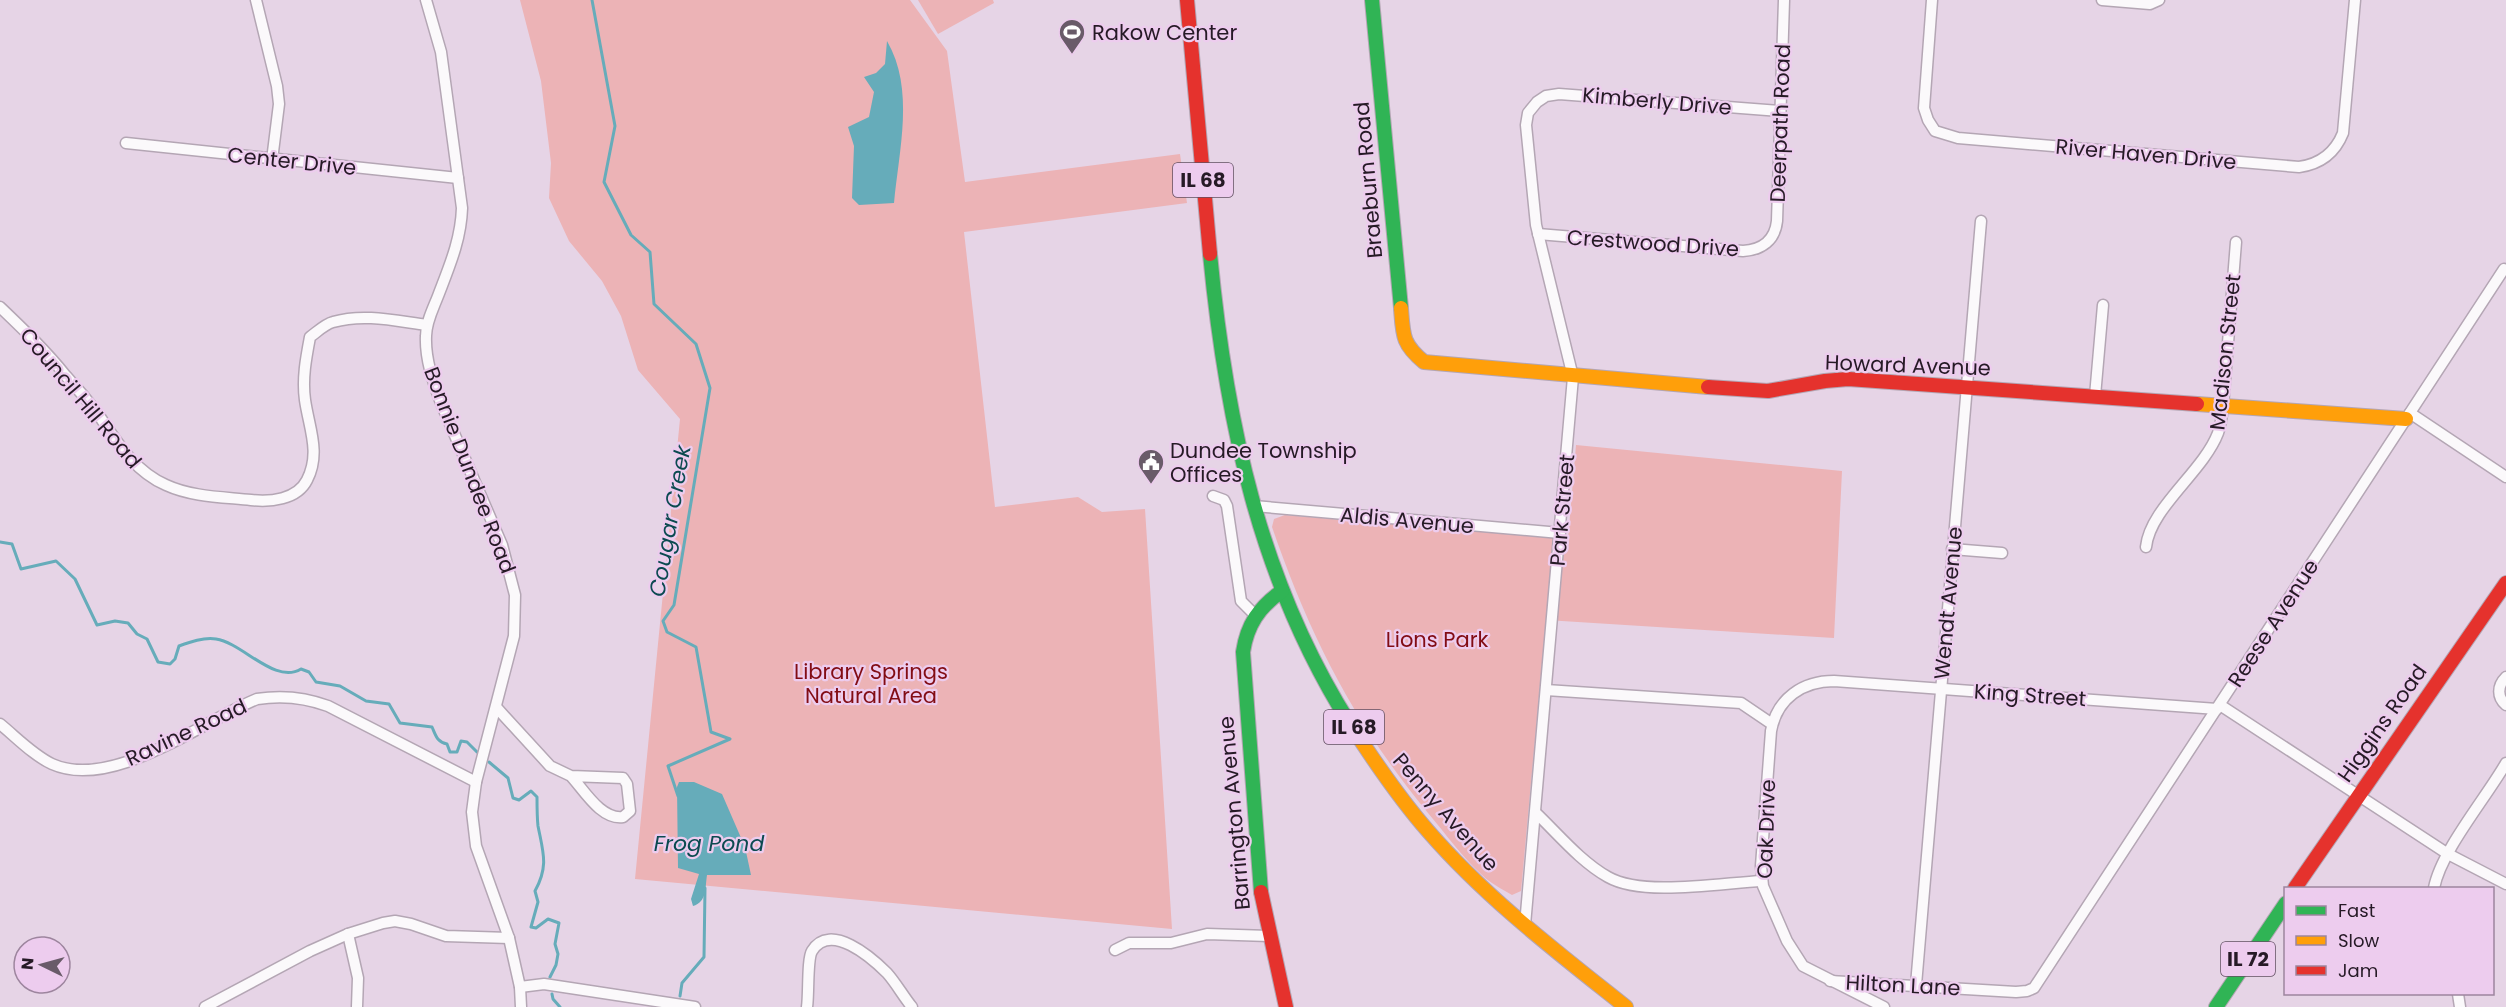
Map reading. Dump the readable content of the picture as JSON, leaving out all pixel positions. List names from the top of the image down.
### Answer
{
  "streets": {
    "street": [
      "Kimberly Drive",
      "Deerpath Road",
      "River Haven Drive",
      "Center Drive",
      "IL 68",
      "Braeburn Road",
      "Crestwood Drive",
      "Madison Street",
      "Howard Avenue",
      "Council Hill Road",
      "Bonnie Dundee Road",
      "Park Street",
      "Aldis Avenue",
      "Wendt Avenue",
      "Reese Avenue",
      "King Street",
      "Higgins Road",
      "Ravine Road",
      "Penny Avenue",
      "Barrington Avenue",
      "Oak Drive",
      "IL 72",
      "Hilton Lane"
    ]
  },
  "crossings": [
    ["Kimberly Drive", "Deerpath Road"],
    ["Kimberly Drive", "Park Street"],
    ["Deerpath Road", "Crestwood Drive"],
    ["Center Drive", "Bonnie Dundee Road"],
    ["Braeburn Road", "Howard Avenue"],
    ["Crestwood Drive", "Park Street"],
    ["Madison Street", "Howard Avenue"],
    ["Howard Avenue", "Park Street"],
    ["Howard Avenue", "Wendt Avenue"],
    ["Howard Avenue", "Reese Avenue"],
    ["Council Hill Road", "Bonnie Dundee Road"],
    ["Bonnie Dundee Road", "Ravine Road"],
    ["Park Street", "Aldis Avenue"],
    ["Park Street", "Penny Avenue"],
    ["Aldis Avenue", "Penny Avenue"],
    ["Wendt Avenue", "King Street"],
    ["Wendt Avenue", "Hilton Lane"],
    ["Reese Avenue", "King Street"],
    ["Reese Avenue", "Hilton Lane"],
    ["King Street", "Higgins Road"],
    ["King Street", "Oak Drive"],
    ["Penny Avenue", "Barrington Avenue"],
    ["Oak Drive", "Hilton Lane"]
  ],
  "water": ["Cougar Creek", "Frog Pond"],
  "parks": ["Lions Park", "Library Springs Natural Area"],
  "places": {
    "sports": ["Rakow Center"],
    "public building": ["Dundee Township Offices"]
  },
  "legend": ["Fast", "Slow", "Jam"],
  "north": "left"
}
